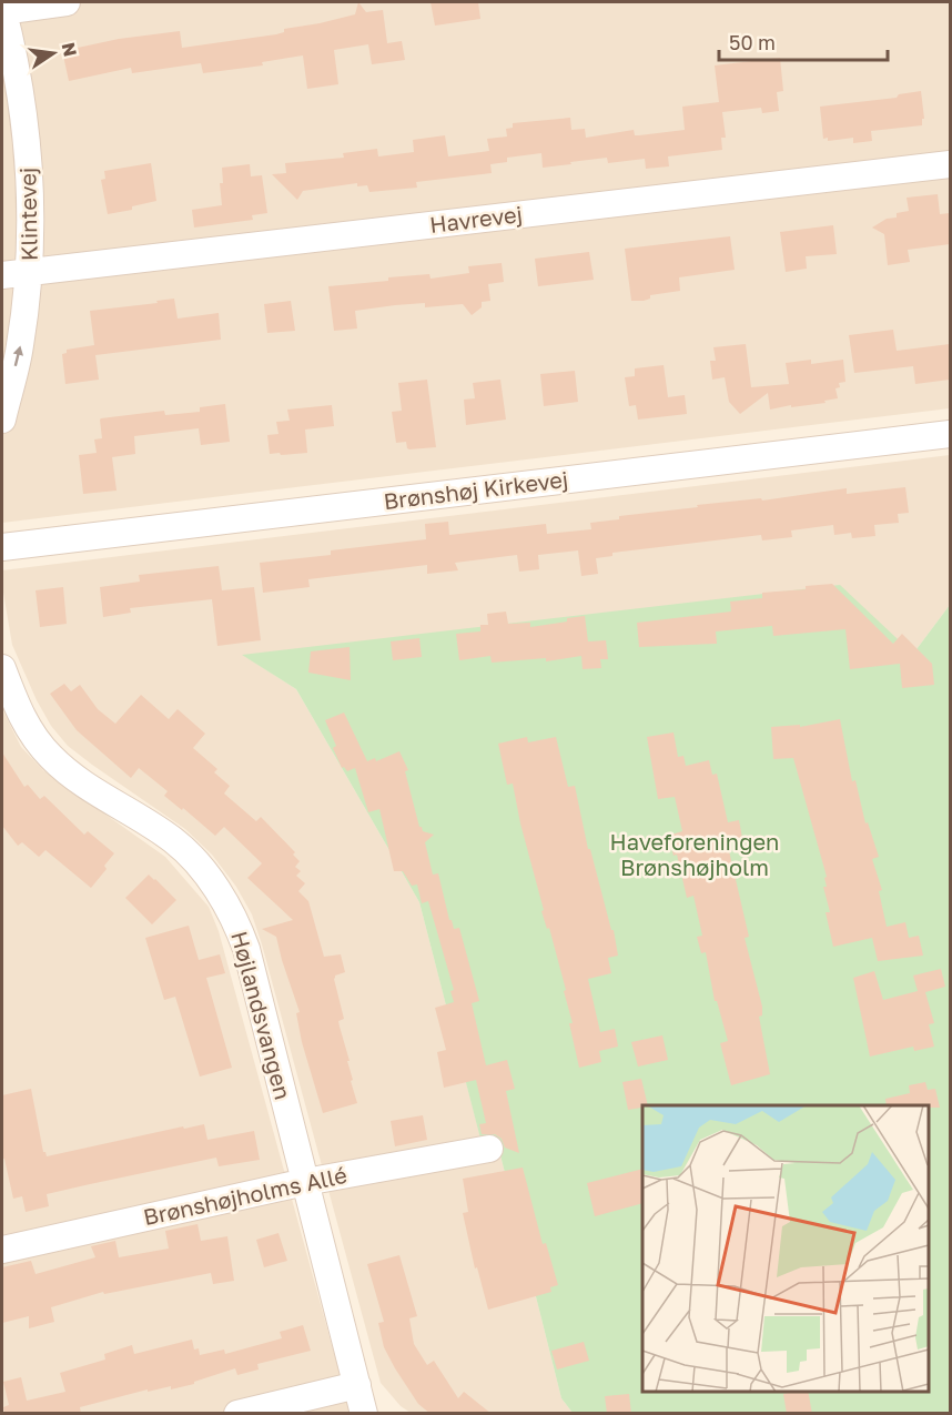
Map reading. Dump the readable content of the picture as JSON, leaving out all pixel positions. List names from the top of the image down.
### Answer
{
  "streets": {
    "street": [
      "Klintevej",
      "Havrevej",
      "Brønshøj Kirkevej",
      "Højlandsvangen",
      "Brønshøjholms Allé"
    ]
  },
  "crossings": [
    ["Klintevej", "Havrevej"],
    ["Højlandsvangen", "Brønshøjholms Allé"]
  ],
  "one_way": ["Klintevej"],
  "parks": ["Haveforeningen Brønshøjholm"],
  "scale_bar": "50 m",
  "north": "right"
}
